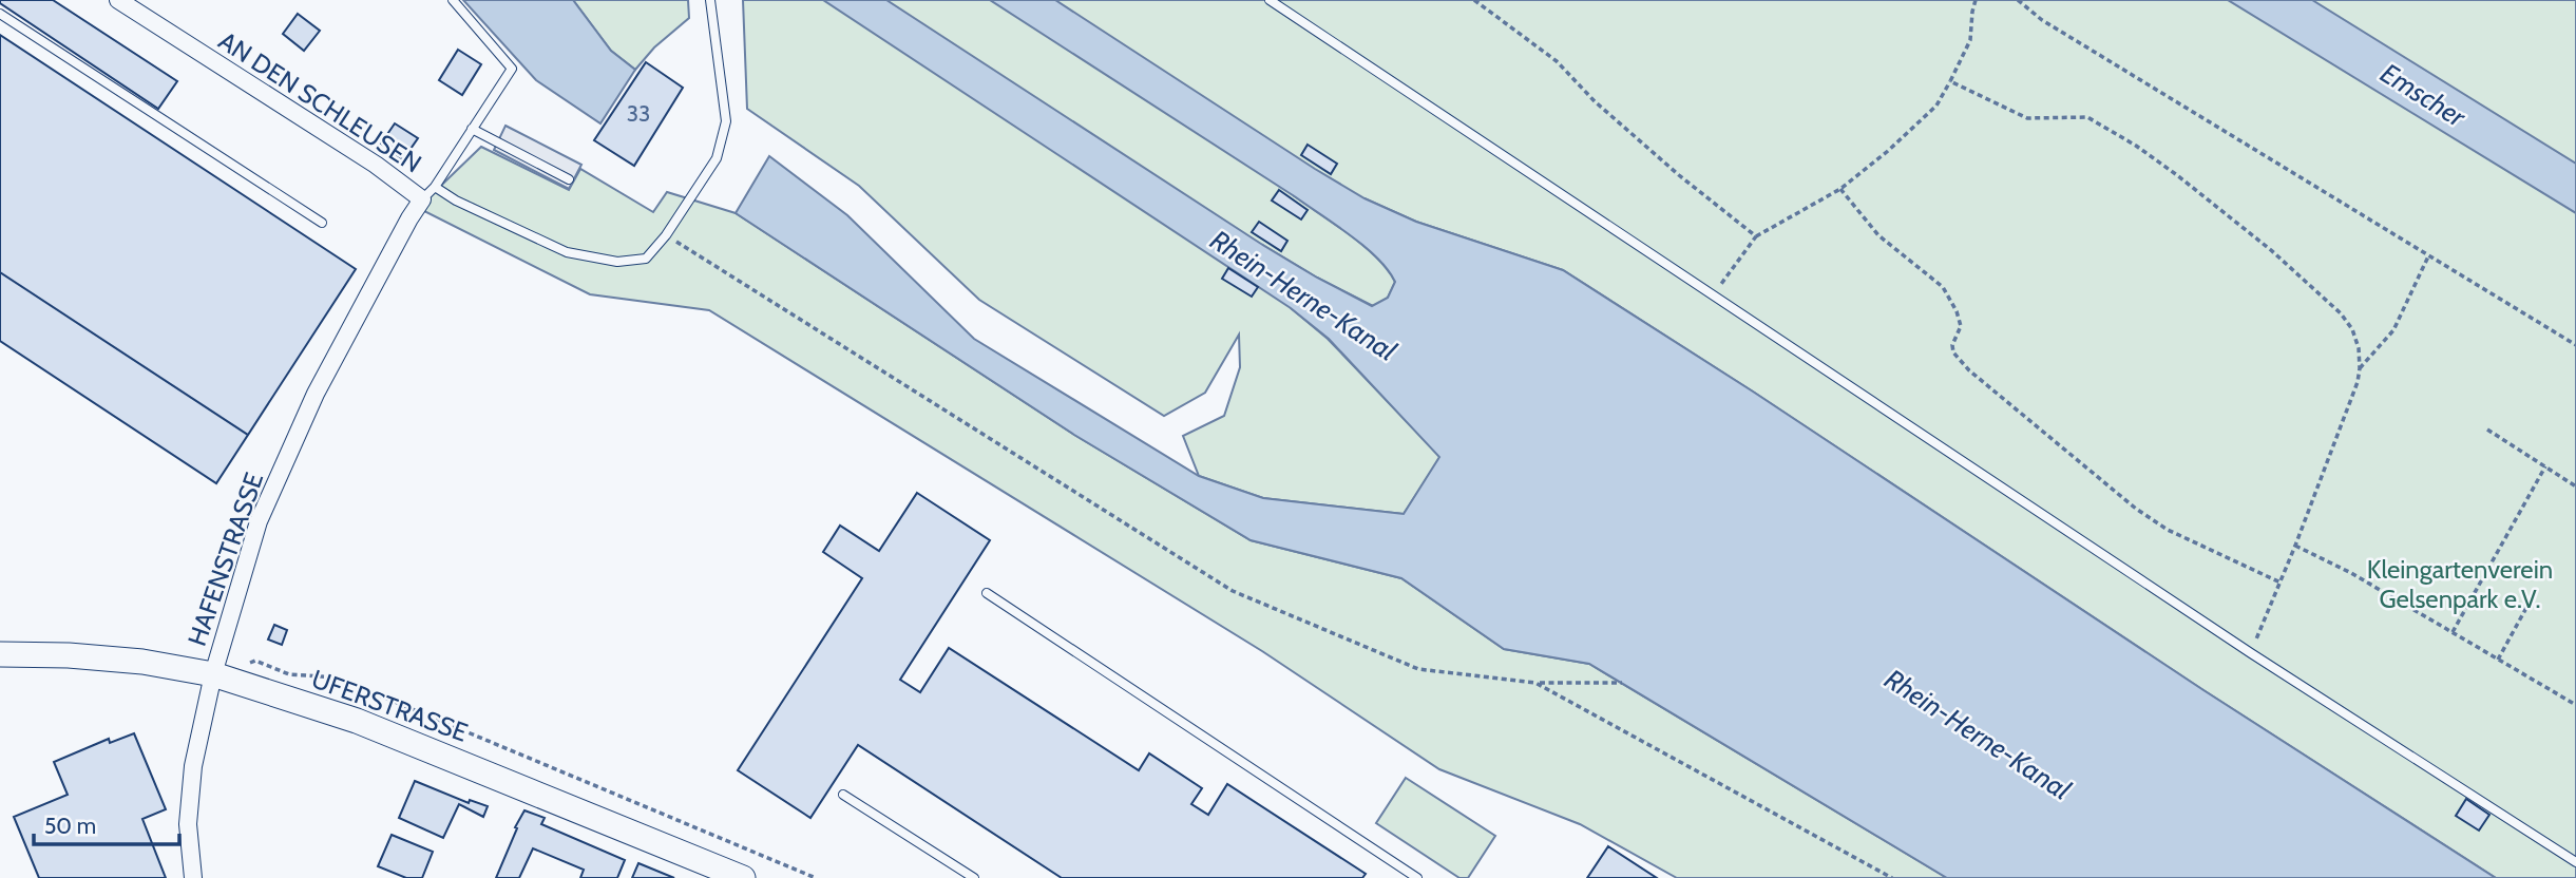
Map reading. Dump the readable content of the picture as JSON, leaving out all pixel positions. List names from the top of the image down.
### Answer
{
  "streets": {
    "main road": ["UFERSTRASSE"],
    "street": ["AN DEN SCHLEUSEN", "HAFENSTRASSE"]
  },
  "crossings": [
    ["AN DEN SCHLEUSEN", "HAFENSTRASSE"],
    ["HAFENSTRASSE", "UFERSTRASSE"]
  ],
  "water": ["Emscher", "Rhein-Herne-Kanal"],
  "parks": ["Kleingartenverein Gelsenpark e.V."],
  "house_numbers": ["33"],
  "scale_bar": "50 m"
}
